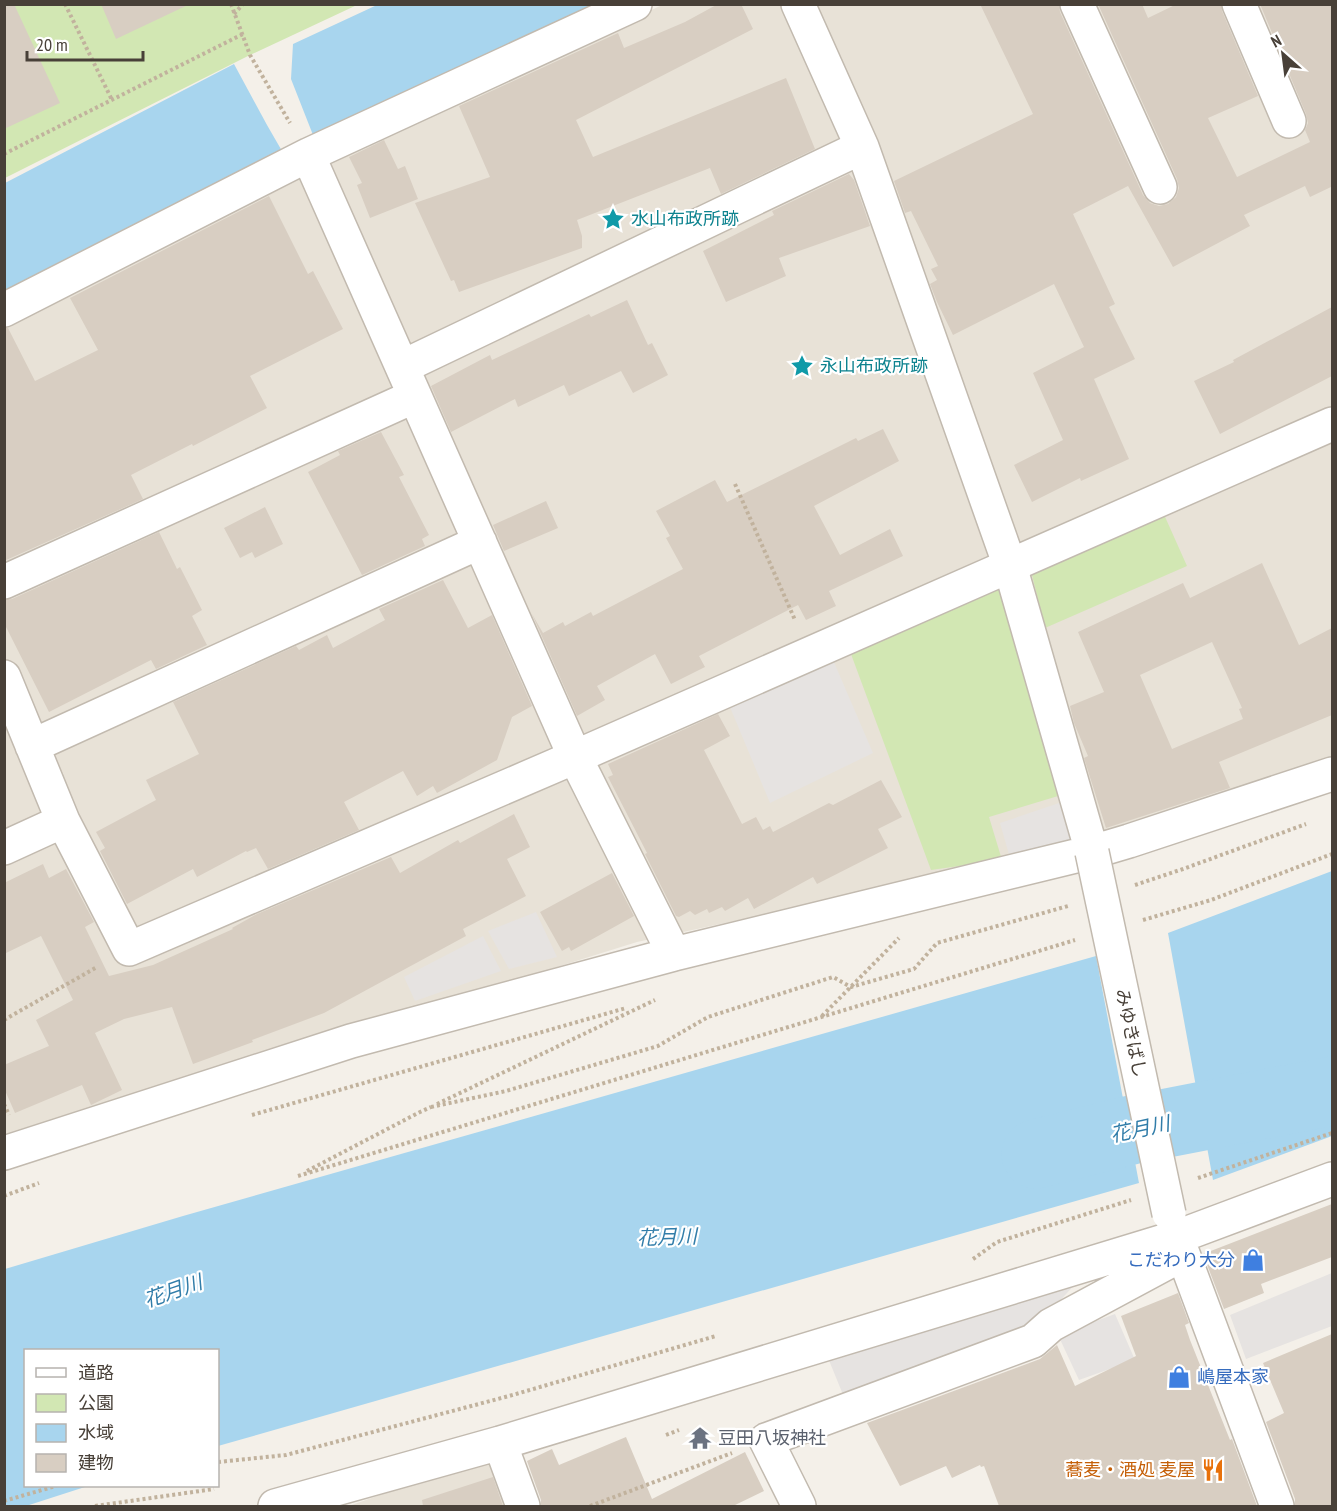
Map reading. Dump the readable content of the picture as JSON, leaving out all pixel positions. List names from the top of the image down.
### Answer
{
  "streets": {
    "street": ["みゆきばし"]
  },
  "water": ["花月川"],
  "places": {
    "place": ["水山布政所跡", "永山布政所跡"],
    "shop": ["こだわり大分", "嶋屋本家"],
    "temple": ["豆田八坂神社"],
    "restaurant": ["蕎麦・酒処 麦屋"]
  },
  "legend": [
    "道路",
    "公園",
    "水域",
    "建物"
  ],
  "scale_bar": "20 m",
  "north": "top left"
}
